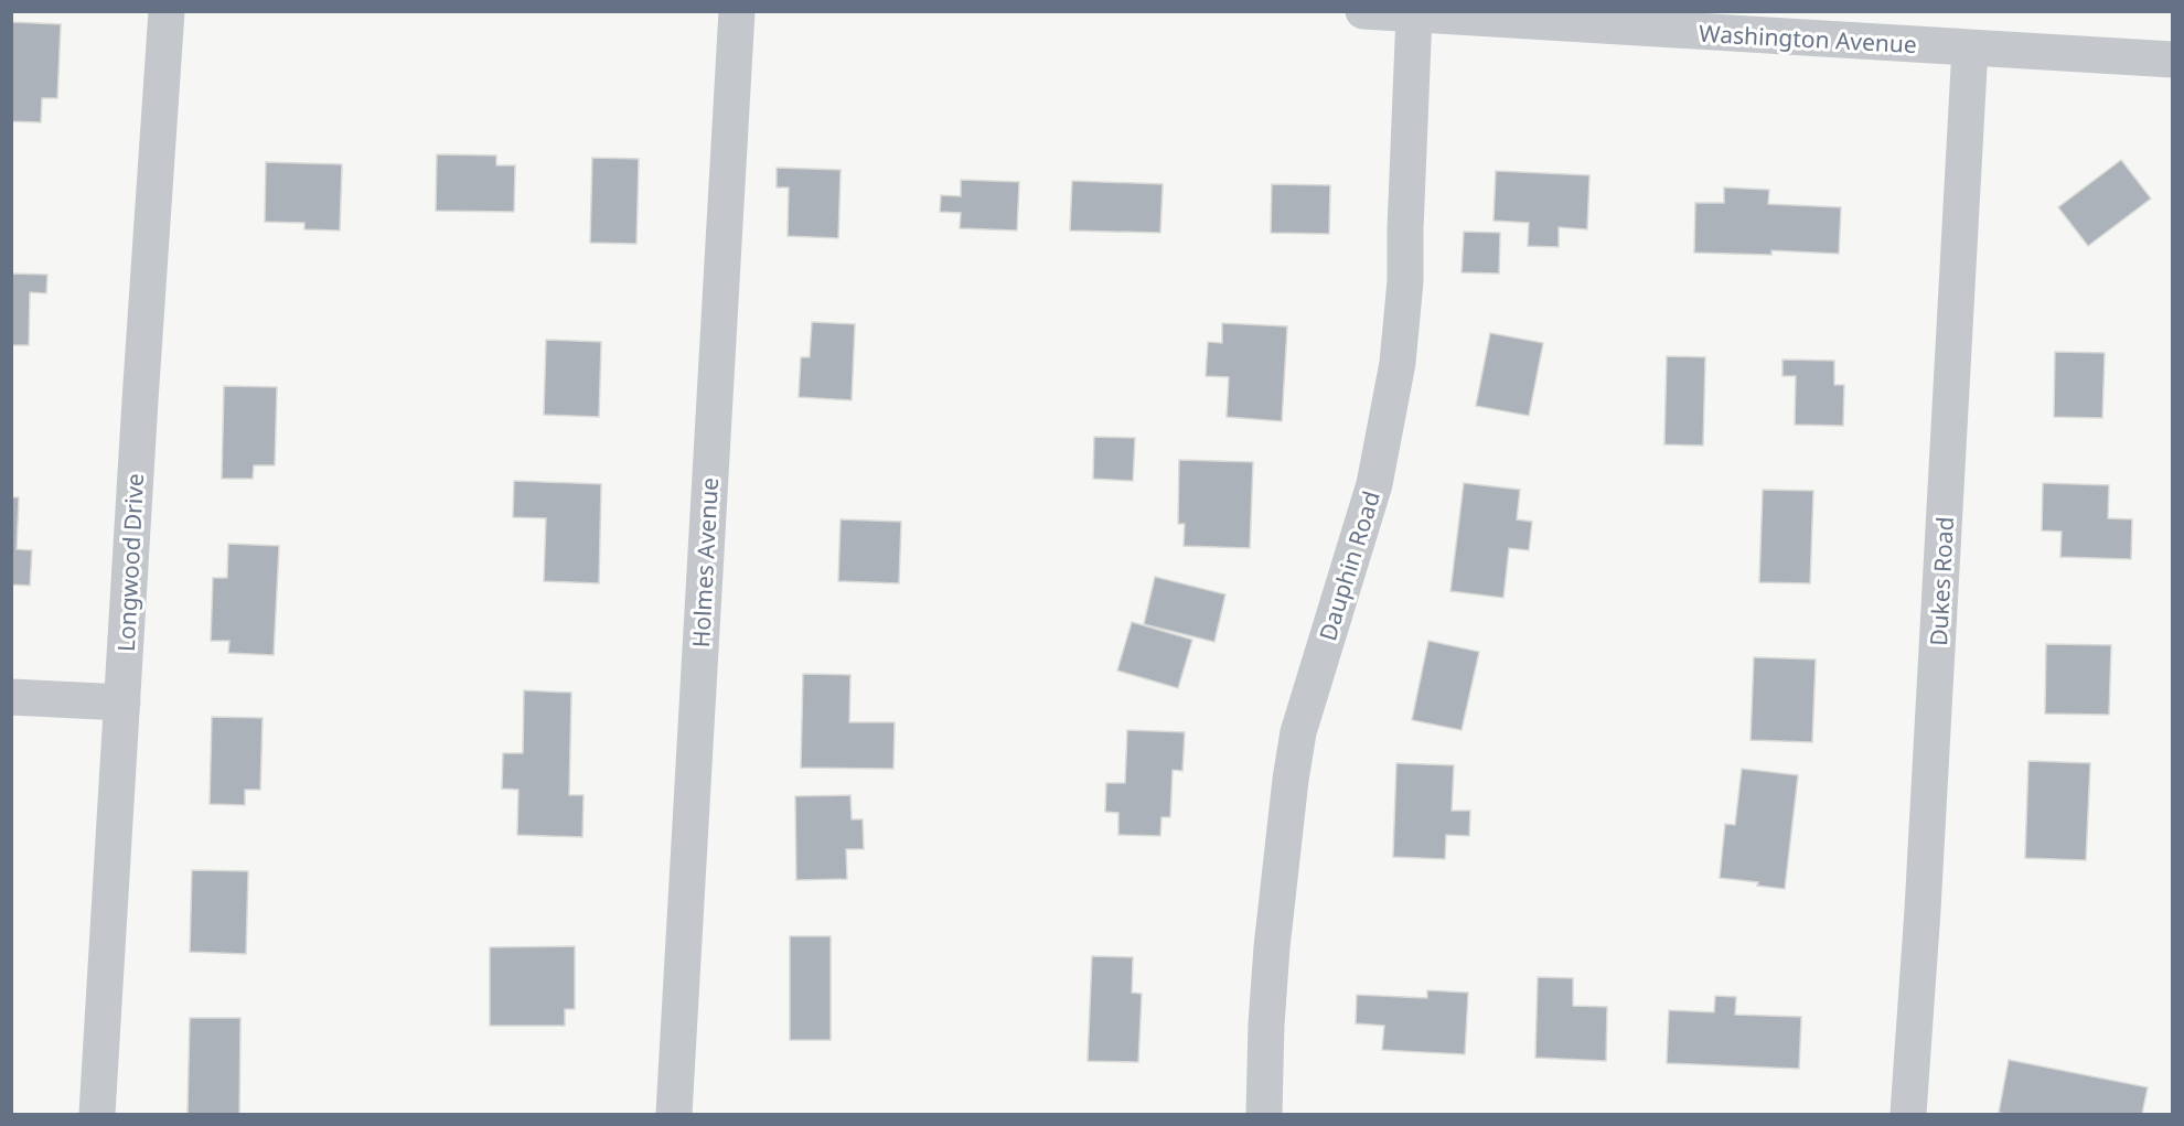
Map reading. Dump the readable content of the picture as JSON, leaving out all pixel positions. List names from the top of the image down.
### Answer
{
  "streets": {
    "street": [
      "Washington Avenue",
      "Longwood Drive",
      "Holmes Avenue",
      "Dauphin Road",
      "Dukes Road"
    ]
  },
  "crossings": [
    ["Washington Avenue", "Dauphin Road"],
    ["Washington Avenue", "Dukes Road"]
  ]
}
